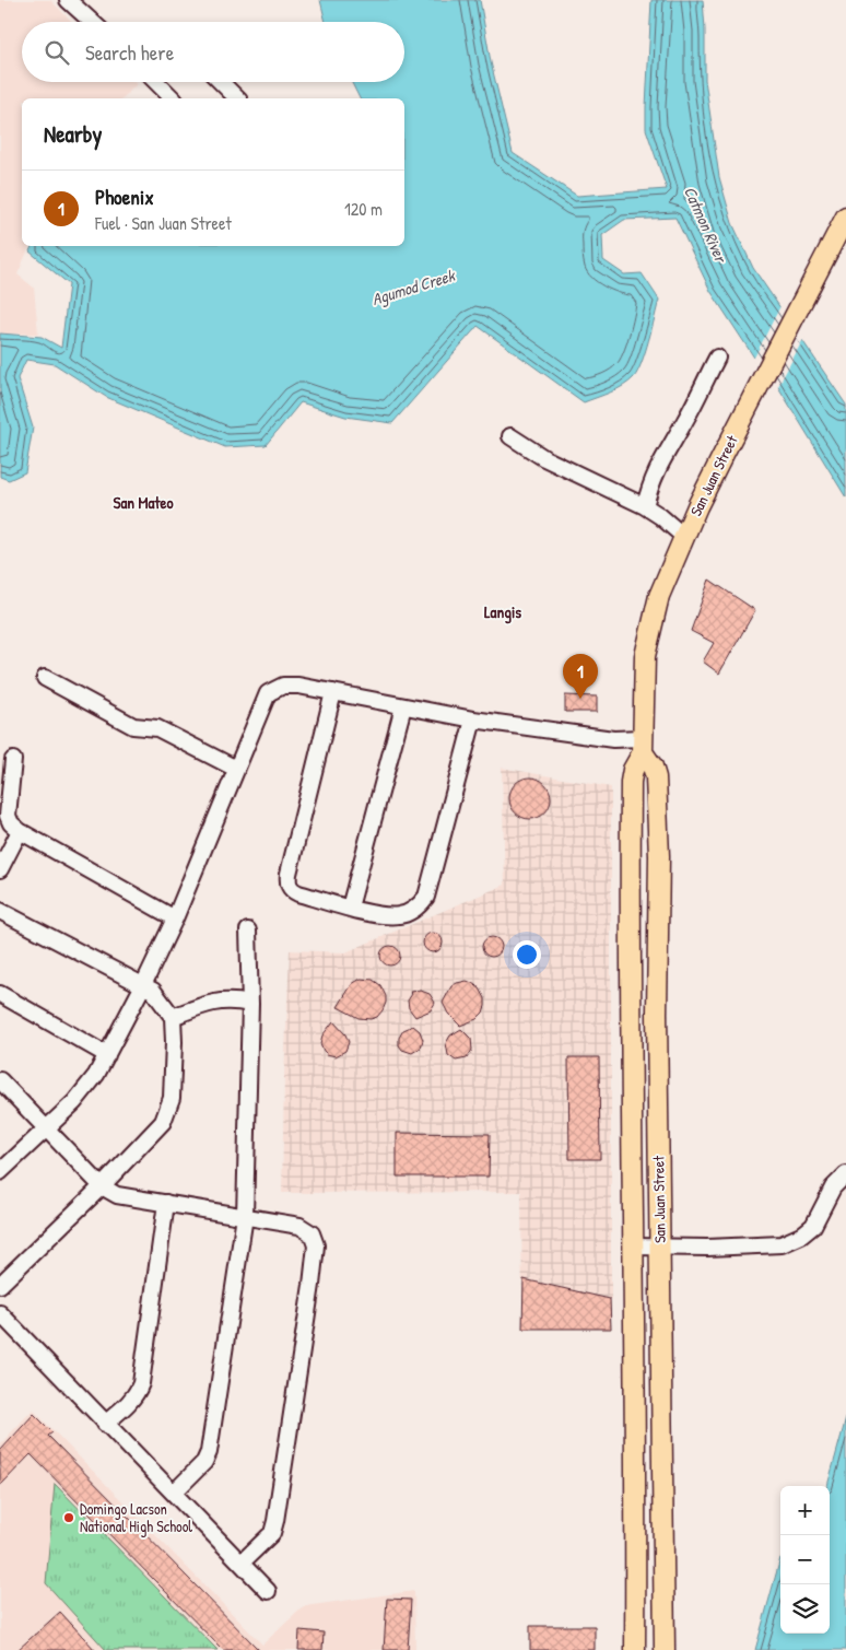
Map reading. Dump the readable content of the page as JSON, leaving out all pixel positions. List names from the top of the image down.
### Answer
{
  "streets": {
    "main road": ["San Juan Street"]
  },
  "districts": ["San Mateo", "Langis"],
  "water": ["Catmon River", "Agumod Creek"],
  "places": ["Domingo Lacson National High School"],
  "page": {
    "search": "Search here",
    "heading": "Nearby",
    "list": [
      {
        "mark": "1",
        "name": "Phoenix",
        "note": "Fuel · San Juan Street",
        "value": "120 m"
      }
    ],
    "pins": "1",
    "map_buttons": ["+", "−"]
  }
}
